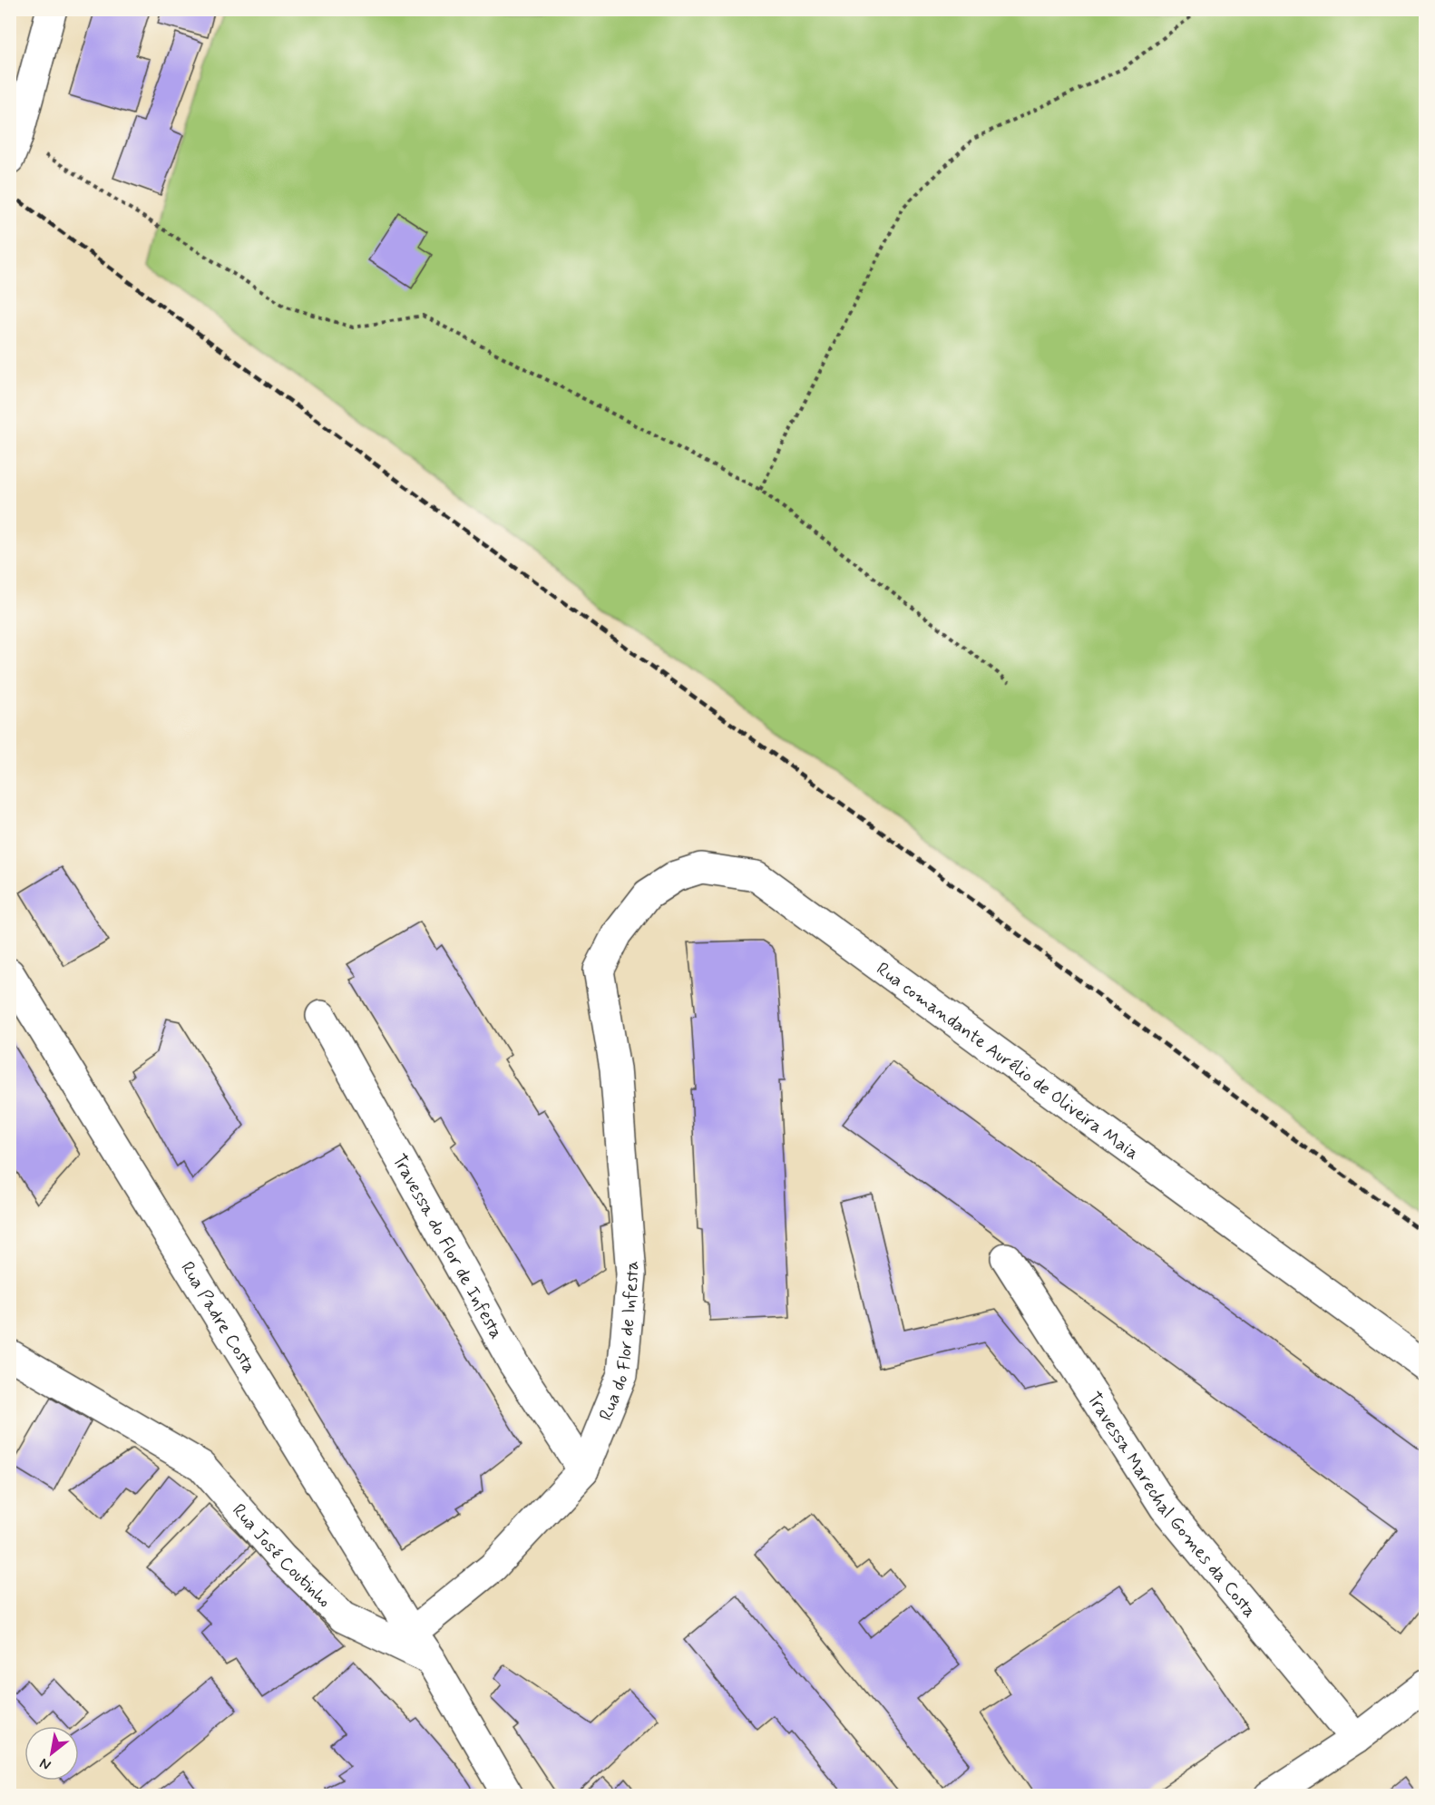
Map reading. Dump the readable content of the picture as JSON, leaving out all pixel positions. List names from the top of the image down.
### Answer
{
  "streets": {
    "street": [
      "Rua comandante Aurélio de Oliveira Maia",
      "Travessa do Flor de Infesta",
      "Rua Padre Costa",
      "Rua do Flor de Infesta",
      "Travessa Marechal Gomes da Costa",
      "Rua José Coutinho"
    ]
  },
  "crossings": [
    ["Rua comandante Aurélio de Oliveira Maia", "Rua do Flor de Infesta"],
    ["Travessa do Flor de Infesta", "Rua do Flor de Infesta"],
    ["Rua Padre Costa", "Rua do Flor de Infesta"],
    ["Rua Padre Costa", "Rua José Coutinho"]
  ],
  "north": "bottom left"
}
